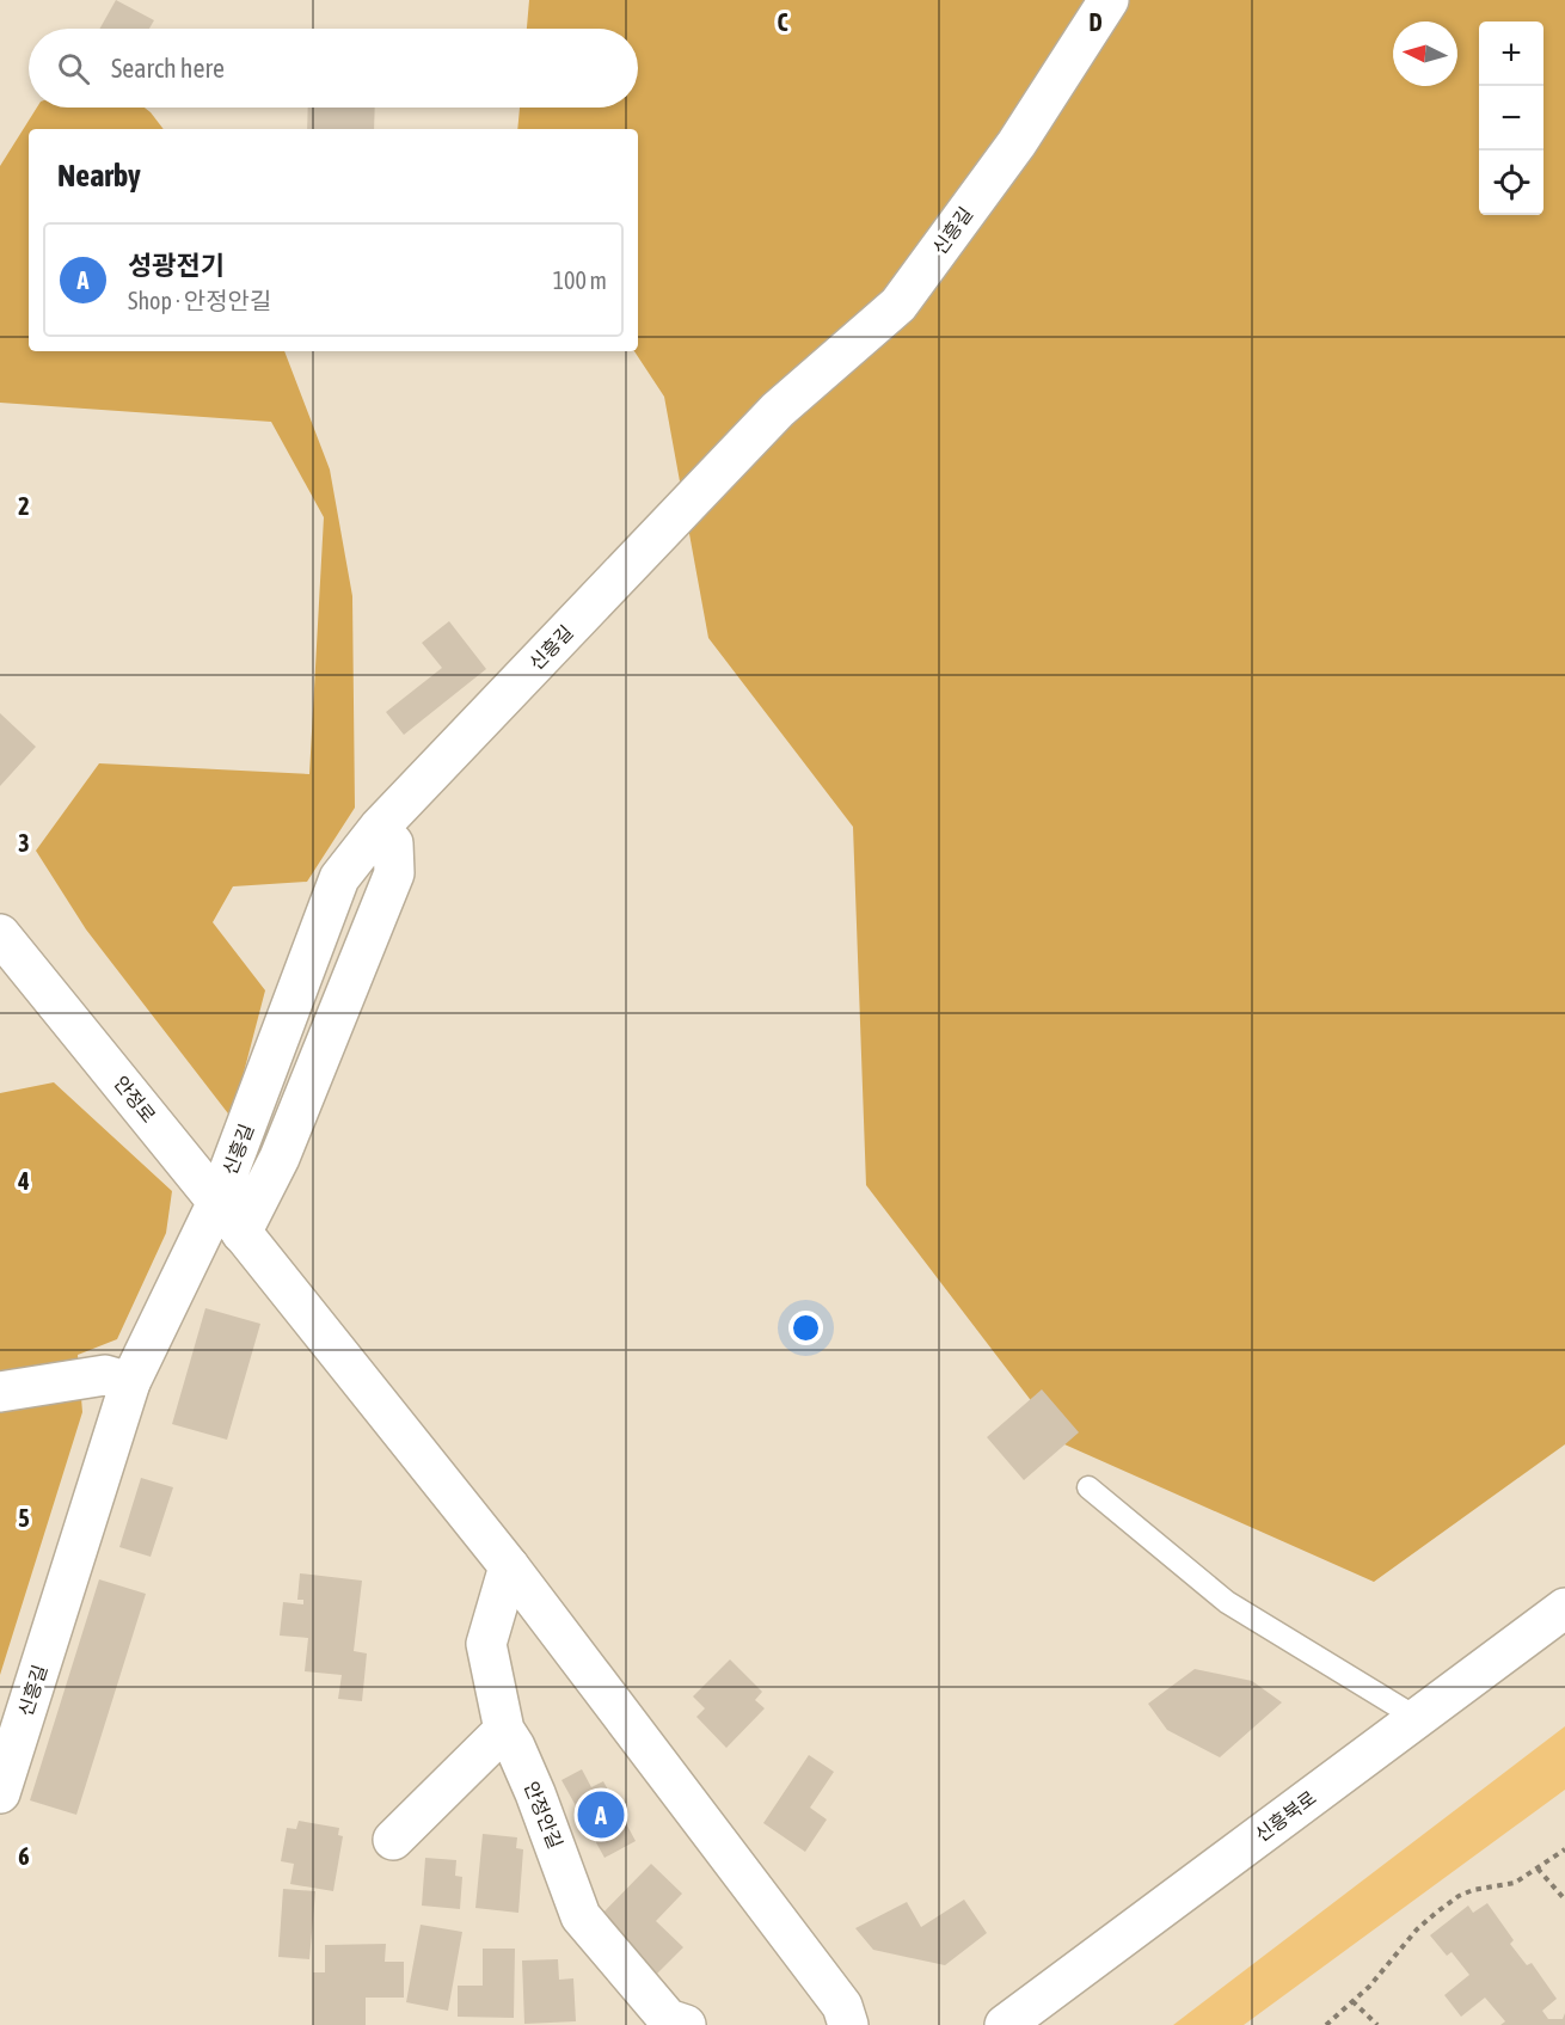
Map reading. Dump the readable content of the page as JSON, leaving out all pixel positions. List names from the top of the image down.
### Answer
{
  "streets": {
    "street": [
      "신흥길",
      "안정로",
      "안정안길",
      "신흥북로"
    ]
  },
  "crossings": [
    ["신흥길", "안정로"],
    ["안정로", "안정안길"]
  ],
  "north": "left",
  "page": {
    "map_buttons": ["+", "−"],
    "search": "Search here",
    "heading": "Nearby",
    "list": [
      {
        "mark": "A",
        "name": "성광전기",
        "note": "Shop · 안정안길",
        "value": "100 m"
      }
    ],
    "pins": "A"
  },
  "grid": {
    "columns": ["C", "D"],
    "rows": [
      "2",
      "3",
      "4",
      "5",
      "6"
    ]
  }
}
